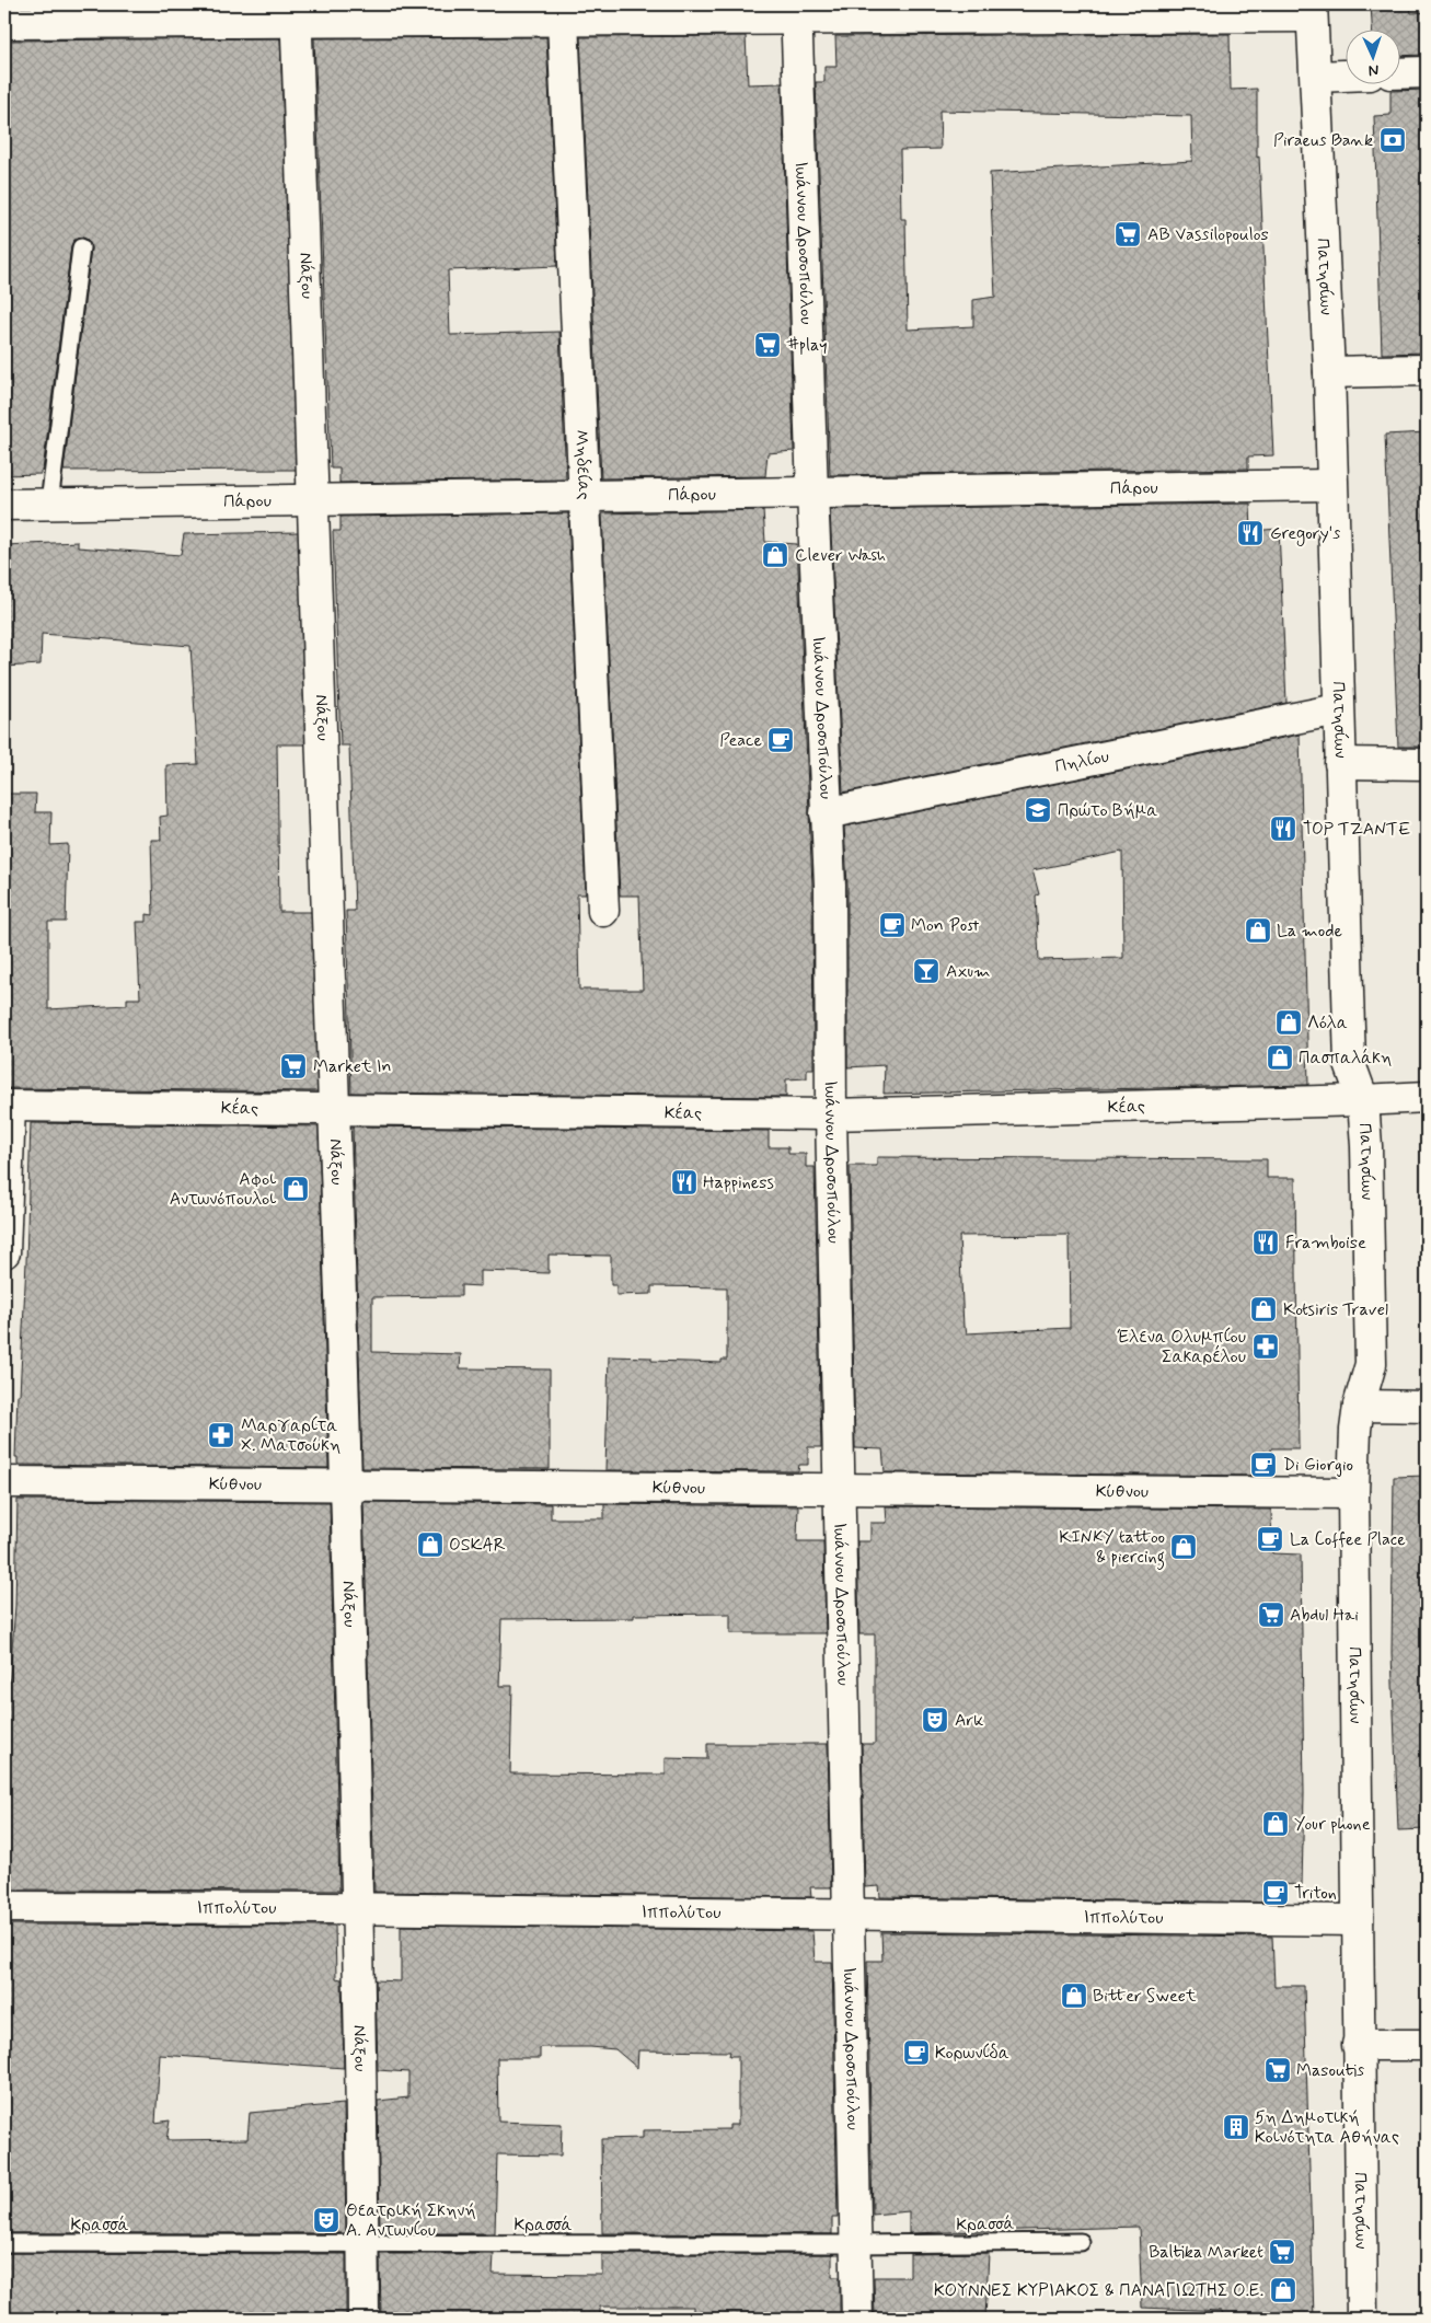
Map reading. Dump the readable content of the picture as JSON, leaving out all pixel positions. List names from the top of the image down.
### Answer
{
  "streets": {
    "street": [
      "Ιωάννου Δροσοπούλου",
      "Νάξου",
      "Πατησίων",
      "Μηδείας",
      "Πάρου",
      "Πηλίου",
      "Κέας",
      "Κύθνου",
      "Ιππολύτου"
    ],
    "lane": ["Κρασσά"]
  },
  "crossings": [
    ["Ιωάννου Δροσοπούλου", "Πάρου"],
    ["Ιωάννου Δροσοπούλου", "Πηλίου"],
    ["Ιωάννου Δροσοπούλου", "Κέας"],
    ["Ιωάννου Δροσοπούλου", "Κύθνου"],
    ["Ιωάννου Δροσοπούλου", "Ιππολύτου"],
    ["Ιωάννου Δροσοπούλου", "Κρασσά"],
    ["Νάξου", "Πάρου"],
    ["Νάξου", "Κέας"],
    ["Νάξου", "Κύθνου"],
    ["Νάξου", "Ιππολύτου"],
    ["Νάξου", "Κρασσά"],
    ["Πατησίων", "Πάρου"],
    ["Πατησίων", "Πηλίου"],
    ["Πατησίων", "Κέας"],
    ["Πατησίων", "Κύθνου"],
    ["Πατησίων", "Ιππολύτου"],
    ["Μηδείας", "Πάρου"]
  ],
  "places": {
    "bank": ["Piraeus Bank"],
    "supermarket": [
      "AB Vassilopoulos",
      "#play",
      "Market In",
      "Abdul Hai",
      "Masoutis",
      "Baltika Market"
    ],
    "restaurant": [
      "Gregory's",
      "TOP TZANTE",
      "Happiness",
      "Framboise"
    ],
    "shop": [
      "Clever Wash",
      "La mode",
      "Λόλα",
      "Πασπαλάκη",
      "Αφοι Αντωνόπουλοι",
      "Kotsiris Travel",
      "OSKAR",
      "KINKY tattoo & piercing",
      "Your phone",
      "Bitter Sweet",
      "ΚΟΥΝΝΕΣ ΚΥΡΙΑΚΟΣ & ΠΑΝΑΓΙΩΤΗΣ Ο.Ε."
    ],
    "cafe": [
      "Peace",
      "Mon Post",
      "Di Giorgio",
      "La Coffee Place",
      "Triton",
      "Κορωνίδα"
    ],
    "school or university": ["Πρώτο Βήμα"],
    "bar": ["Axum"],
    "pharmacy": ["Έλενα Ολυμπίου Σακαρέλου", "Μαργαρίτα Χ. Ματσούκη"],
    "theatre": ["Ark", "Θεατρική Σκηνή Α. Αντωνίου"],
    "building": ["5η Δημοτική Κοινότητα Αθήνας"]
  },
  "north": "bottom"
}
